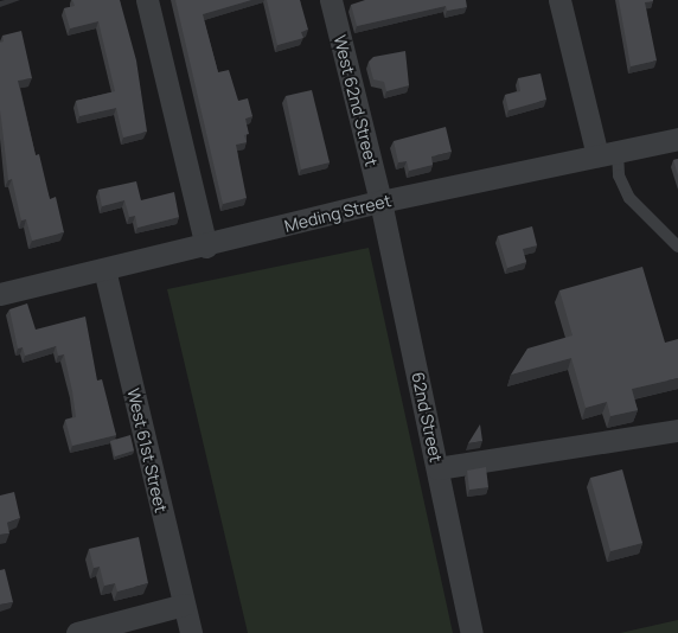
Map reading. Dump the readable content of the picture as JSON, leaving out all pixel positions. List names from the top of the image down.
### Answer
{
  "streets": {
    "street": [
      "West 62nd Street",
      "Meding Street",
      "62nd Street",
      "West 61st Street"
    ]
  },
  "crossings": [
    ["West 62nd Street", "Meding Street"],
    ["West 62nd Street", "62nd Street"],
    ["Meding Street", "62nd Street"],
    ["Meding Street", "West 61st Street"]
  ]
}
